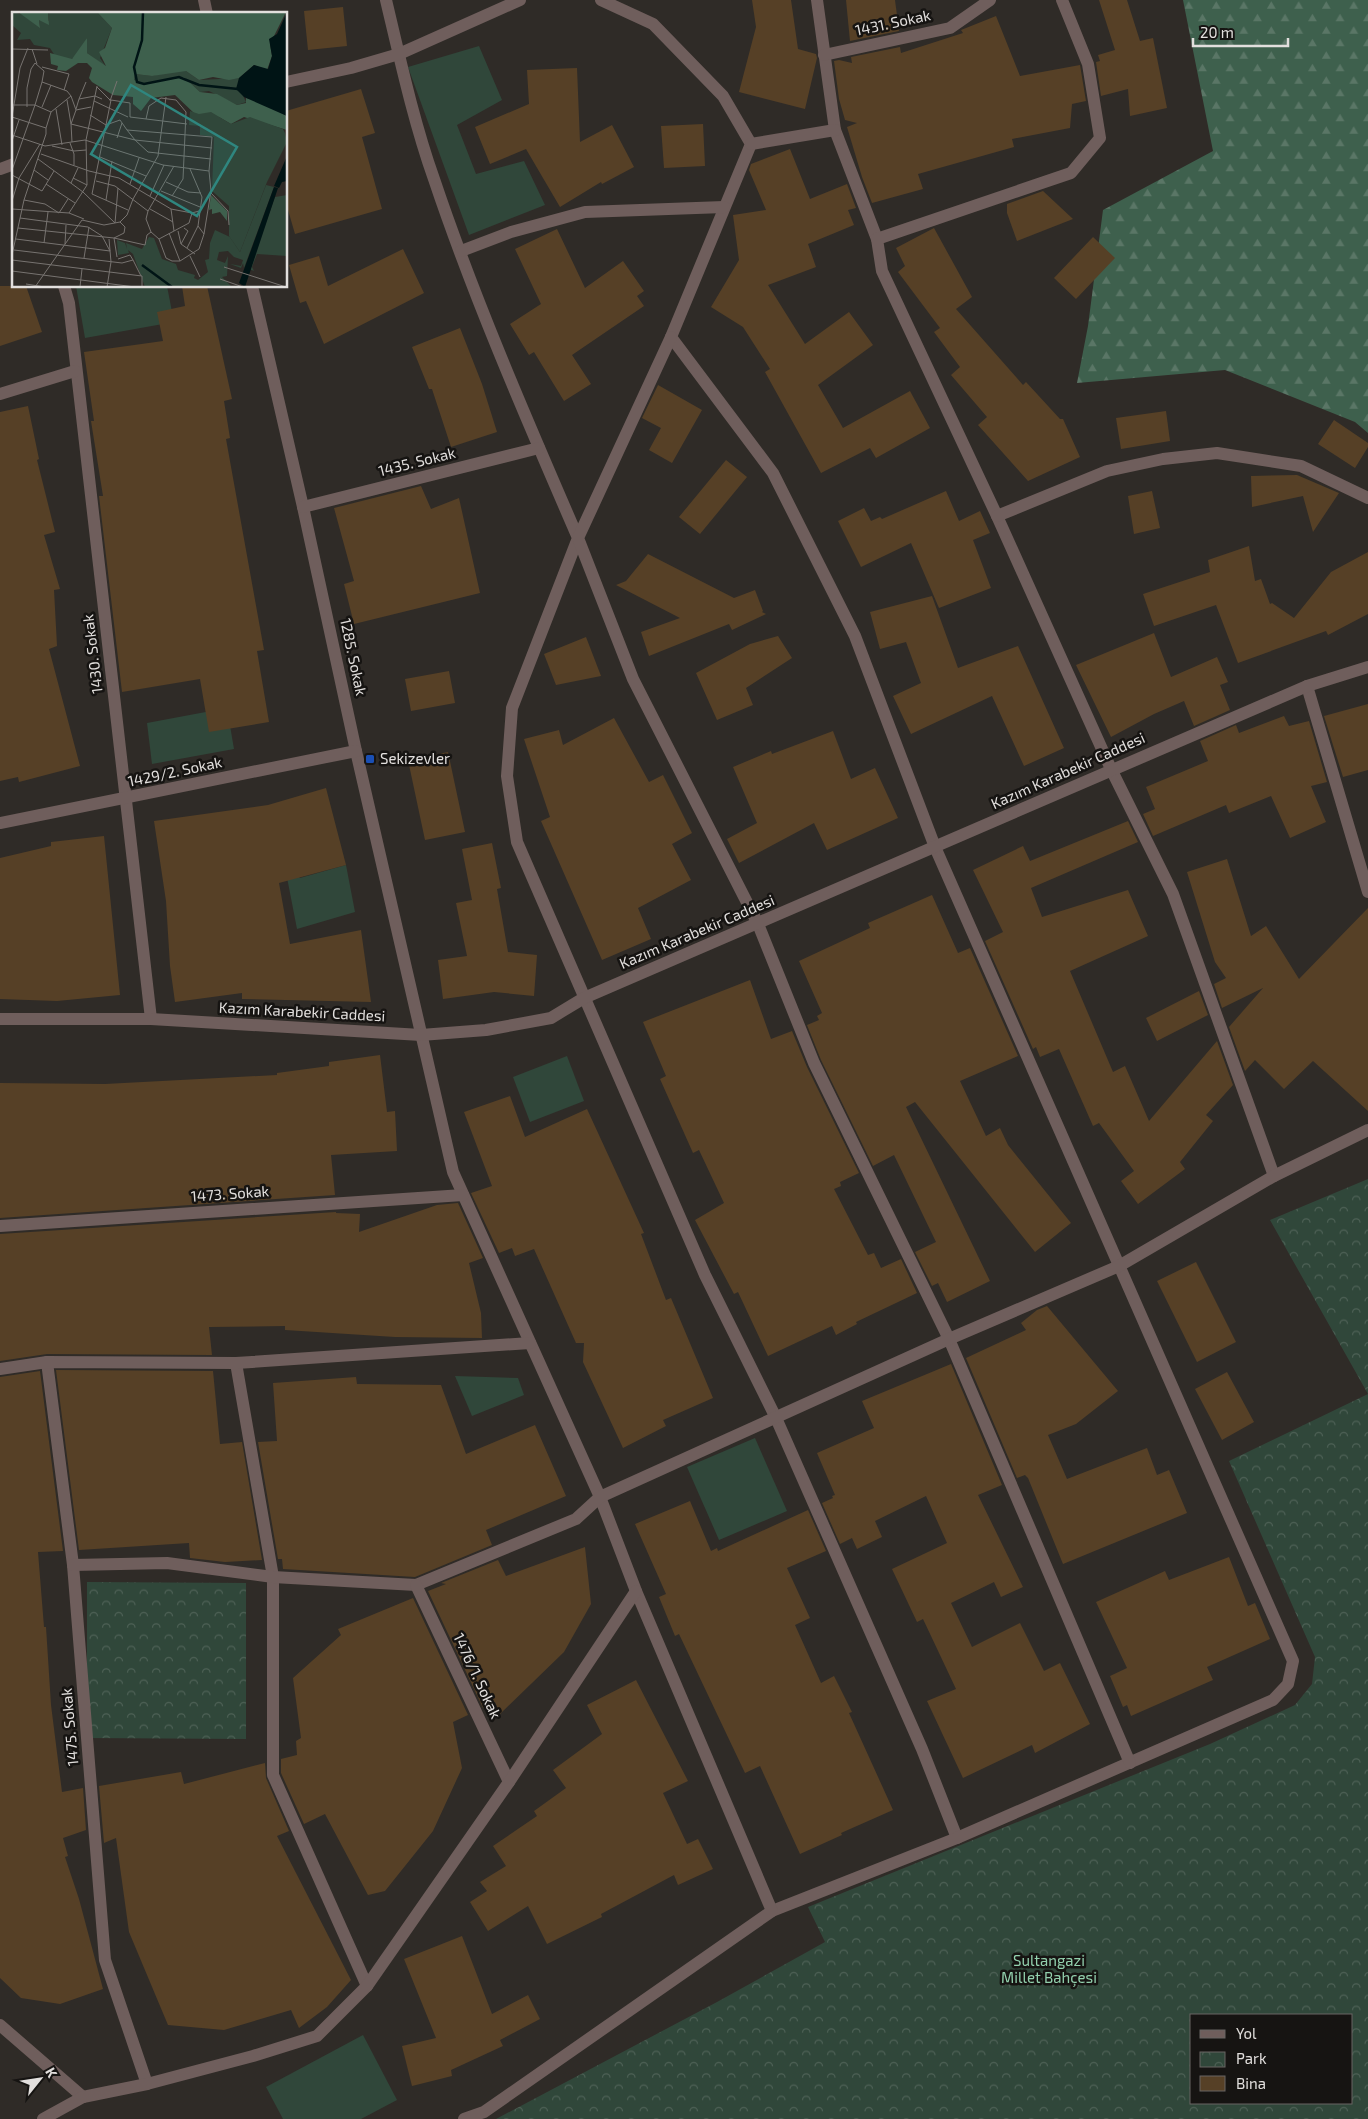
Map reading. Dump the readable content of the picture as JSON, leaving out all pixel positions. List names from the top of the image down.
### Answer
{
  "streets": {
    "street": [
      "1431. Sokak",
      "1435. Sokak",
      "1430. Sokak",
      "1285. Sokak",
      "Kazım Karabekir Caddesi",
      "1429/2. Sokak",
      "1473. Sokak",
      "1476/1. Sokak",
      "1475. Sokak"
    ]
  },
  "crossings": [
    ["1435. Sokak", "1285. Sokak"],
    ["1430. Sokak", "Kazım Karabekir Caddesi"],
    ["1430. Sokak", "1429/2. Sokak"],
    ["1285. Sokak", "Kazım Karabekir Caddesi"],
    ["1285. Sokak", "1429/2. Sokak"],
    ["1285. Sokak", "1473. Sokak"]
  ],
  "parks": ["Sultangazi Millet Bahçesi"],
  "places": {
    "transit": ["Sekizevler"]
  },
  "legend": ["Yol", "Park", "Bina"],
  "scale_bar": "20 m",
  "north": "top right"
}
